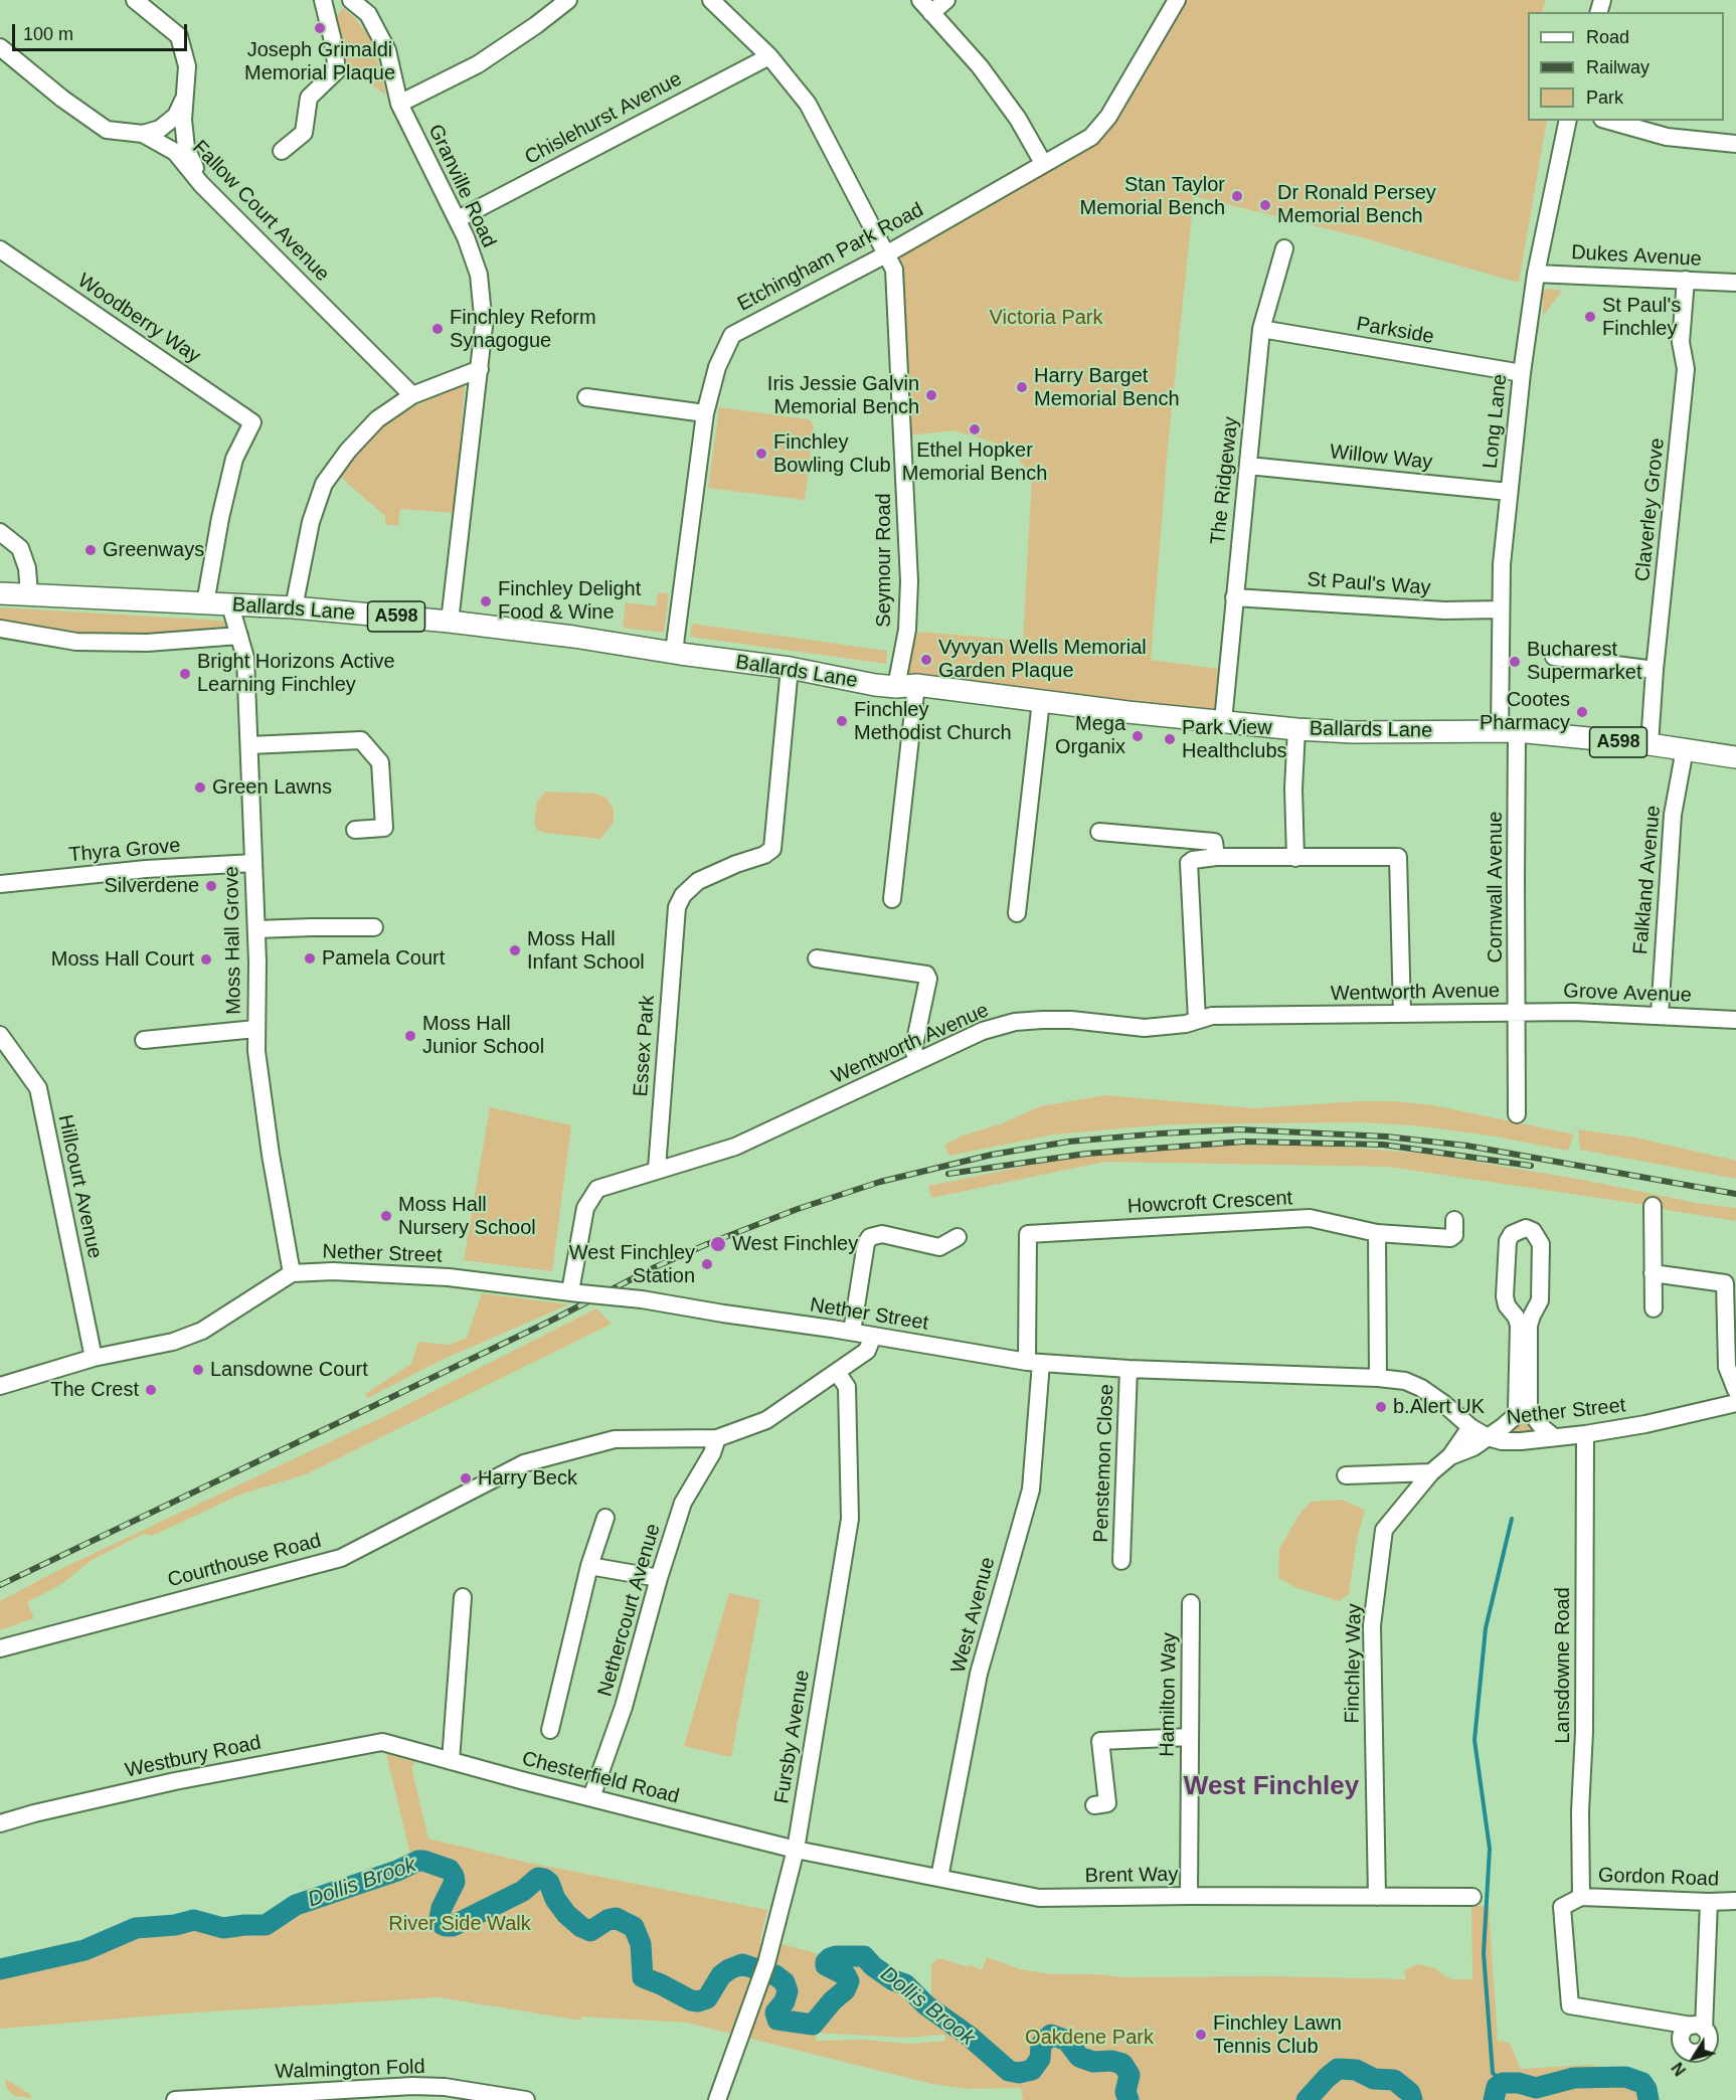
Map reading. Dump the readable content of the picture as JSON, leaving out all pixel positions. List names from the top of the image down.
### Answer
{
  "streets": {
    "main road": ["Ballards Lane", "A598"],
    "street": [
      "Chislehurst Avenue",
      "Granville Road",
      "Fallow Court Avenue",
      "Dukes Avenue",
      "Etchingham Park Road",
      "Woodberry Way",
      "Parkside",
      "Long Lane",
      "Willow Way",
      "The Ridgeway",
      "Claverley Grove",
      "Seymour Road",
      "St Paul's Way",
      "Thyra Grove",
      "Falkland Avenue",
      "Cornwall Avenue",
      "Moss Hall Grove",
      "Wentworth Avenue",
      "Grove Avenue",
      "Essex Park",
      "Hillcourt Avenue",
      "Howcroft Crescent",
      "Nether Street",
      "Penstemon Close",
      "Courthouse Road",
      "Nethercourt Avenue",
      "West Avenue",
      "Finchley Way",
      "Lansdowne Road",
      "Hamilton Way",
      "Fursby Avenue",
      "Westbury Road",
      "Chesterfield Road",
      "Brent Way",
      "Gordon Road",
      "Walmington Fold"
    ]
  },
  "crossings": [
    ["Chislehurst Avenue", "Granville Road"],
    ["Chislehurst Avenue", "Seymour Road"],
    ["Granville Road", "Ballards Lane"],
    ["Dukes Avenue", "Long Lane"],
    ["Dukes Avenue", "Claverley Grove"],
    ["Etchingham Park Road", "Seymour Road"],
    ["Etchingham Park Road", "Ballards Lane"],
    ["Woodberry Way", "Ballards Lane"],
    ["Parkside", "Long Lane"],
    ["Parkside", "The Ridgeway"],
    ["Long Lane", "Willow Way"],
    ["Long Lane", "St Paul's Way"],
    ["Long Lane", "Ballards Lane"],
    ["Long Lane", "Cornwall Avenue"],
    ["Willow Way", "The Ridgeway"],
    ["The Ridgeway", "St Paul's Way"],
    ["The Ridgeway", "Ballards Lane"],
    ["Claverley Grove", "Ballards Lane"],
    ["Seymour Road", "Ballards Lane"],
    ["Ballards Lane", "Falkland Avenue"],
    ["Ballards Lane", "Cornwall Avenue"],
    ["Ballards Lane", "Moss Hall Grove"],
    ["Ballards Lane", "Essex Park"],
    ["Thyra Grove", "Moss Hall Grove"],
    ["Falkland Avenue", "Grove Avenue"],
    ["Cornwall Avenue", "Wentworth Avenue"],
    ["Cornwall Avenue", "Grove Avenue"],
    ["Moss Hall Grove", "Nether Street"],
    ["Wentworth Avenue", "Grove Avenue"],
    ["Wentworth Avenue", "Essex Park"],
    ["Hillcourt Avenue", "Nether Street"],
    ["Howcroft Crescent", "Nether Street"],
    ["Howcroft Crescent", "West Avenue"],
    ["Nether Street", "Penstemon Close"],
    ["Nether Street", "Courthouse Road"],
    ["Nether Street", "West Avenue"],
    ["Nether Street", "Finchley Way"],
    ["Nether Street", "Lansdowne Road"],
    ["Courthouse Road", "Nethercourt Avenue"],
    ["Courthouse Road", "Fursby Avenue"],
    ["Nethercourt Avenue", "Chesterfield Road"],
    ["West Avenue", "Brent Way"],
    ["Finchley Way", "Brent Way"],
    ["Lansdowne Road", "Gordon Road"],
    ["Hamilton Way", "Brent Way"],
    ["Fursby Avenue", "Chesterfield Road"],
    ["Fursby Avenue", "Brent Way"],
    ["Westbury Road", "Chesterfield Road"],
    ["Chesterfield Road", "Brent Way"]
  ],
  "districts": ["West Finchley"],
  "water": ["Dollis Brook"],
  "parks": ["Victoria Park", "River Side Walk", "Oakdene Park"],
  "places": [
    "Joseph Grimaldi Memorial Plaque",
    "Stan Taylor Memorial Bench",
    "Dr Ronald Persey Memorial Bench",
    "St Paul's Finchley",
    "Finchley Reform Synagogue",
    "Harry Barget Memorial Bench",
    "Iris Jessie Galvin Memorial Bench",
    "Ethel Hopker Memorial Bench",
    "Finchley Bowling Club",
    "Greenways",
    "Finchley Delight Food & Wine",
    "Vyvyan Wells Memorial Garden Plaque",
    "Bucharest Supermarket",
    "Bright Horizons Active Learning Finchley",
    "Cootes Pharmacy",
    "Finchley Methodist Church",
    "Mega Organix",
    "Park View Healthclubs",
    "Green Lawns",
    "Silverdene",
    "Moss Hall Infant School",
    "Pamela Court",
    "Moss Hall Court",
    "Moss Hall Junior School",
    "Moss Hall Nursery School",
    "West Finchley",
    "West Finchley Station",
    "Lansdowne Court",
    "The Crest",
    "b.Alert UK",
    "Harry Beck",
    "Finchley Lawn Tennis Club"
  ],
  "legend": ["Road", "Railway", "Park"],
  "scale_bar": "100 m",
  "north": "bottom left"
}
